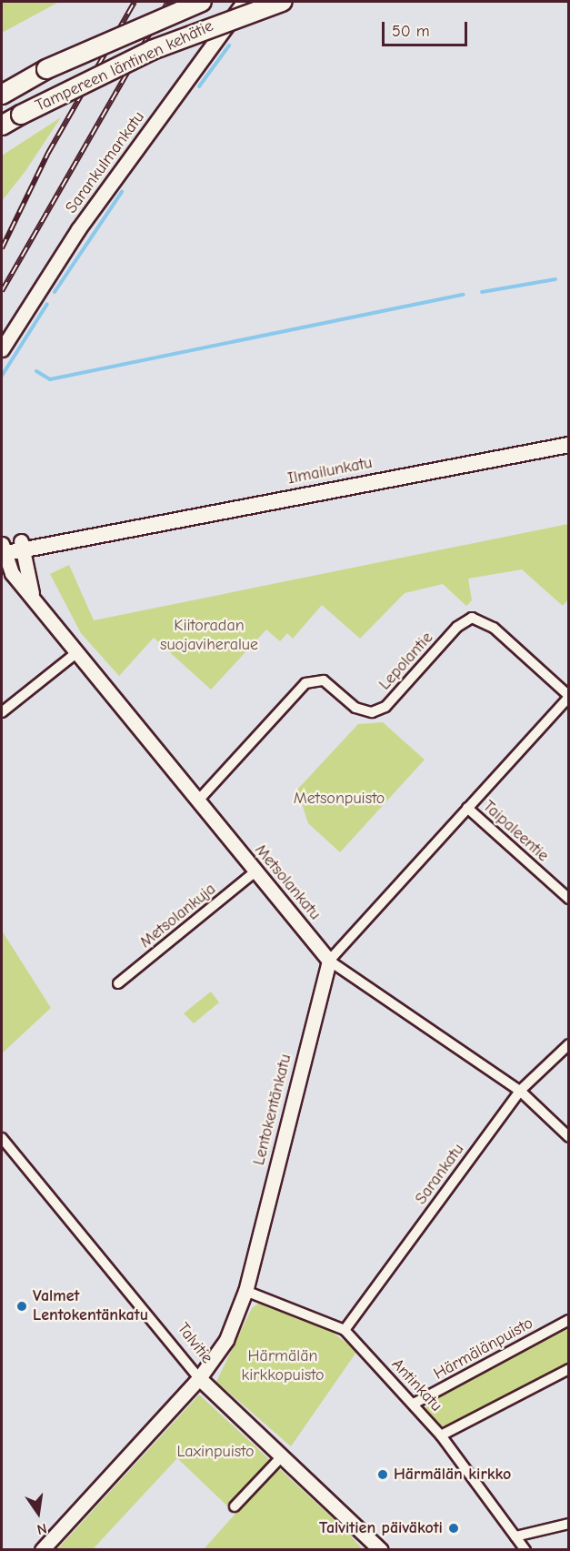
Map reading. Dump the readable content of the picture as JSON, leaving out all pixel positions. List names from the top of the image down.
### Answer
{
  "streets": {
    "highway": ["Tampereen läntinen kehätie"],
    "main road": ["Ilmailunkatu"],
    "street": [
      "Sarankulmankatu",
      "Lepolantie",
      "Taipaleentie",
      "Metsolankatu",
      "Metsolankuja",
      "Lentokentänkatu",
      "Sarankatu",
      "Talvitie",
      "Härmälänpuisto",
      "Antinkatu"
    ]
  },
  "crossings": [
    ["Ilmailunkatu", "Metsolankatu"],
    ["Lepolantie", "Metsolankatu"],
    ["Lepolantie", "Lentokentänkatu"],
    ["Taipaleentie", "Lentokentänkatu"],
    ["Metsolankatu", "Metsolankuja"],
    ["Metsolankatu", "Lentokentänkatu"],
    ["Metsolankatu", "Sarankatu"],
    ["Lentokentänkatu", "Talvitie"],
    ["Lentokentänkatu", "Antinkatu"],
    ["Sarankatu", "Antinkatu"],
    ["Härmälänpuisto", "Antinkatu"]
  ],
  "parks": [
    "Kiitoradan suojaviheralue",
    "Metsonpuisto",
    "Härmälän kirkkopuisto",
    "Laxinpuisto"
  ],
  "places": ["Valmet Lentokentänkatu", "Härmälän kirkko", "Talvitien päiväkoti"],
  "scale_bar": "50 m",
  "north": "bottom"
}
